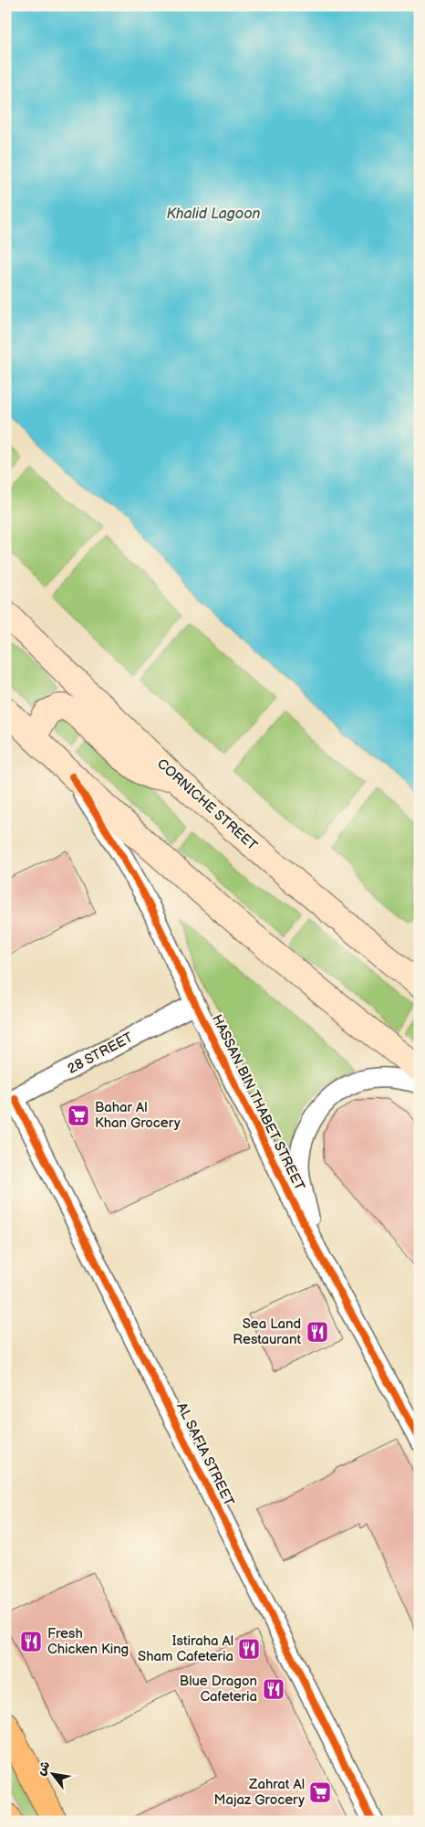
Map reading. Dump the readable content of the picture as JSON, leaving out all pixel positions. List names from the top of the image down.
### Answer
{
  "streets": {
    "main road": ["CORNICHE STREET"],
    "street": ["28 STREET", "HASSAN BIN THABET STREET", "AL SAFIA STREET"]
  },
  "crossings": [
    ["28 STREET", "HASSAN BIN THABET STREET"],
    ["28 STREET", "AL SAFIA STREET"]
  ],
  "water": ["Khalid Lagoon"],
  "places": {
    "supermarket": ["Bahar Al Khan Grocery", "Zahrat Al Majaz Grocery"],
    "restaurant": [
      "Sea Land Restaurant",
      "Fresh Chicken King",
      "Istiraha Al Sham Cafeteria",
      "Blue Dragon Cafeteria"
    ]
  },
  "north": "top left"
}
